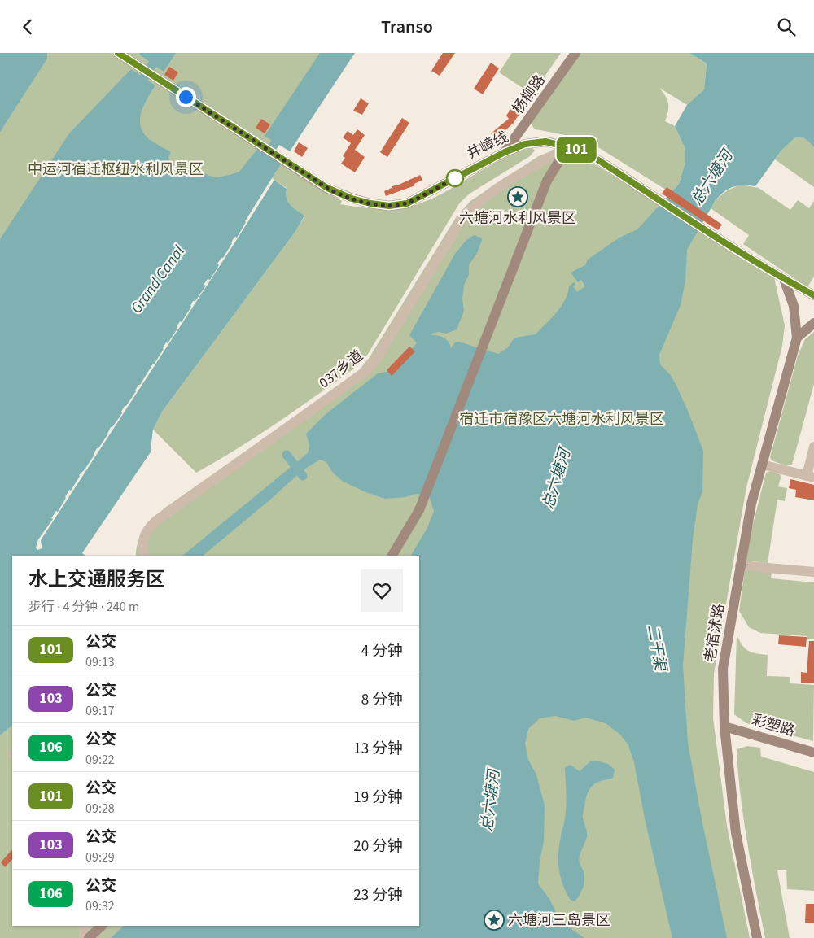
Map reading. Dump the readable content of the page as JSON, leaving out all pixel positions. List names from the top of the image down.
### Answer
{
  "streets": {
    "main road": [
      "杨柳路",
      "井嶂线",
      "老宿沭路",
      "彩塑路"
    ],
    "street": ["037乡道"]
  },
  "crossings": [
    ["杨柳路", "井嶂线"],
    ["井嶂线", "037乡道"],
    ["井嶂线", "老宿沭路"],
    ["老宿沭路", "彩塑路"]
  ],
  "water": ["总六塘河", "Grand Canal", "二干渠"],
  "parks": ["中运河宿迁枢纽水利风景区", "宿迁市宿豫区六塘河水利风景区"],
  "places": {
    "place": ["六塘河水利风景区", "六塘河三岛景区"]
  },
  "lines": ["bus line 101"],
  "page": {
    "header": "Transo",
    "on_map": "101",
    "heading": ["水上交通服务区", "步行 · 4 分钟 · 240 m"],
    "list": [
      {
        "mark": "101",
        "name": "公交",
        "note": "09:13",
        "value": "4 分钟"
      },
      {
        "mark": "103",
        "name": "公交",
        "note": "09:17",
        "value": "8 分钟"
      },
      {
        "mark": "106",
        "name": "公交",
        "note": "09:22",
        "value": "13 分钟"
      },
      {
        "mark": "101",
        "name": "公交",
        "note": "09:28",
        "value": "19 分钟"
      },
      {
        "mark": "103",
        "name": "公交",
        "note": "09:29",
        "value": "20 分钟"
      },
      {
        "mark": "106",
        "name": "公交",
        "note": "09:32",
        "value": "23 分钟"
      }
    ]
  }
}
